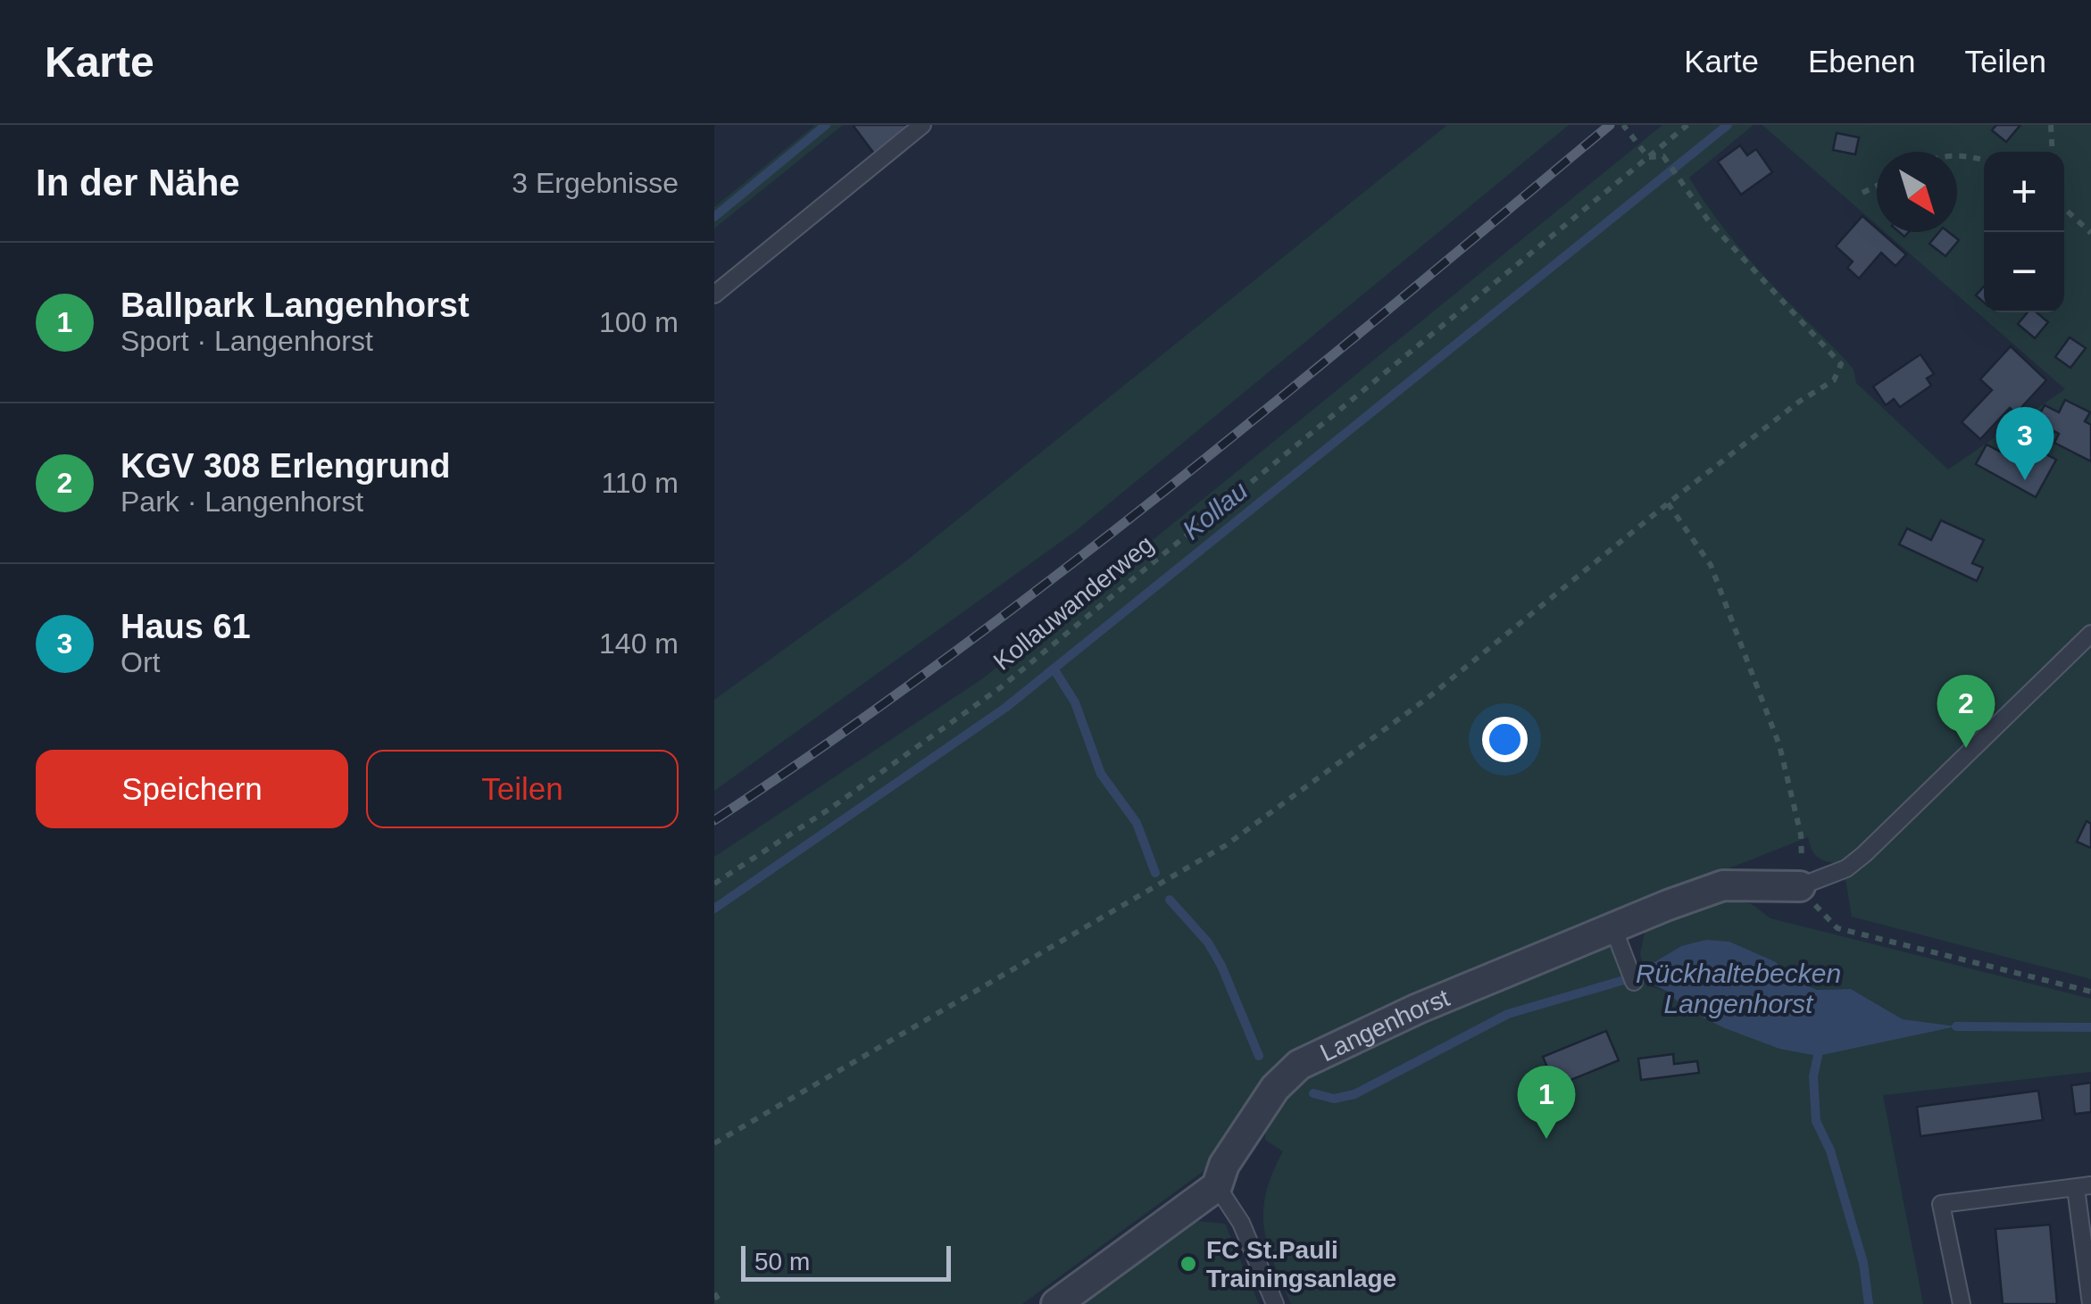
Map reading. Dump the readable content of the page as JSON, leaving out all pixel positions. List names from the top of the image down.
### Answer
{
  "streets": {
    "street": ["Langenhorst"],
    "path": ["Kollauwanderweg"]
  },
  "water": ["Kollau", "Rückhaltebecken Langenhorst"],
  "places": ["FC St.Pauli Trainingsanlage"],
  "scale_bar": "50 m",
  "north": "bottom right",
  "page": {
    "header": "Karte",
    "nav": ["Karte", "Ebenen", "Teilen"],
    "heading": ["In der Nähe", "3 Ergebnisse"],
    "map_buttons": ["+", "−"],
    "list": [
      {
        "mark": "1",
        "name": "Ballpark Langenhorst",
        "note": "Sport · Langenhorst",
        "value": "100 m"
      },
      {
        "mark": "2",
        "name": "KGV 308 Erlengrund",
        "note": "Park · Langenhorst",
        "value": "110 m"
      },
      {
        "mark": "3",
        "name": "Haus 61",
        "note": "Ort",
        "value": "140 m"
      }
    ],
    "pins": ["3", "2", "1"],
    "buttons": ["Speichern", "Teilen"],
    "scale": "50 m"
  }
}
